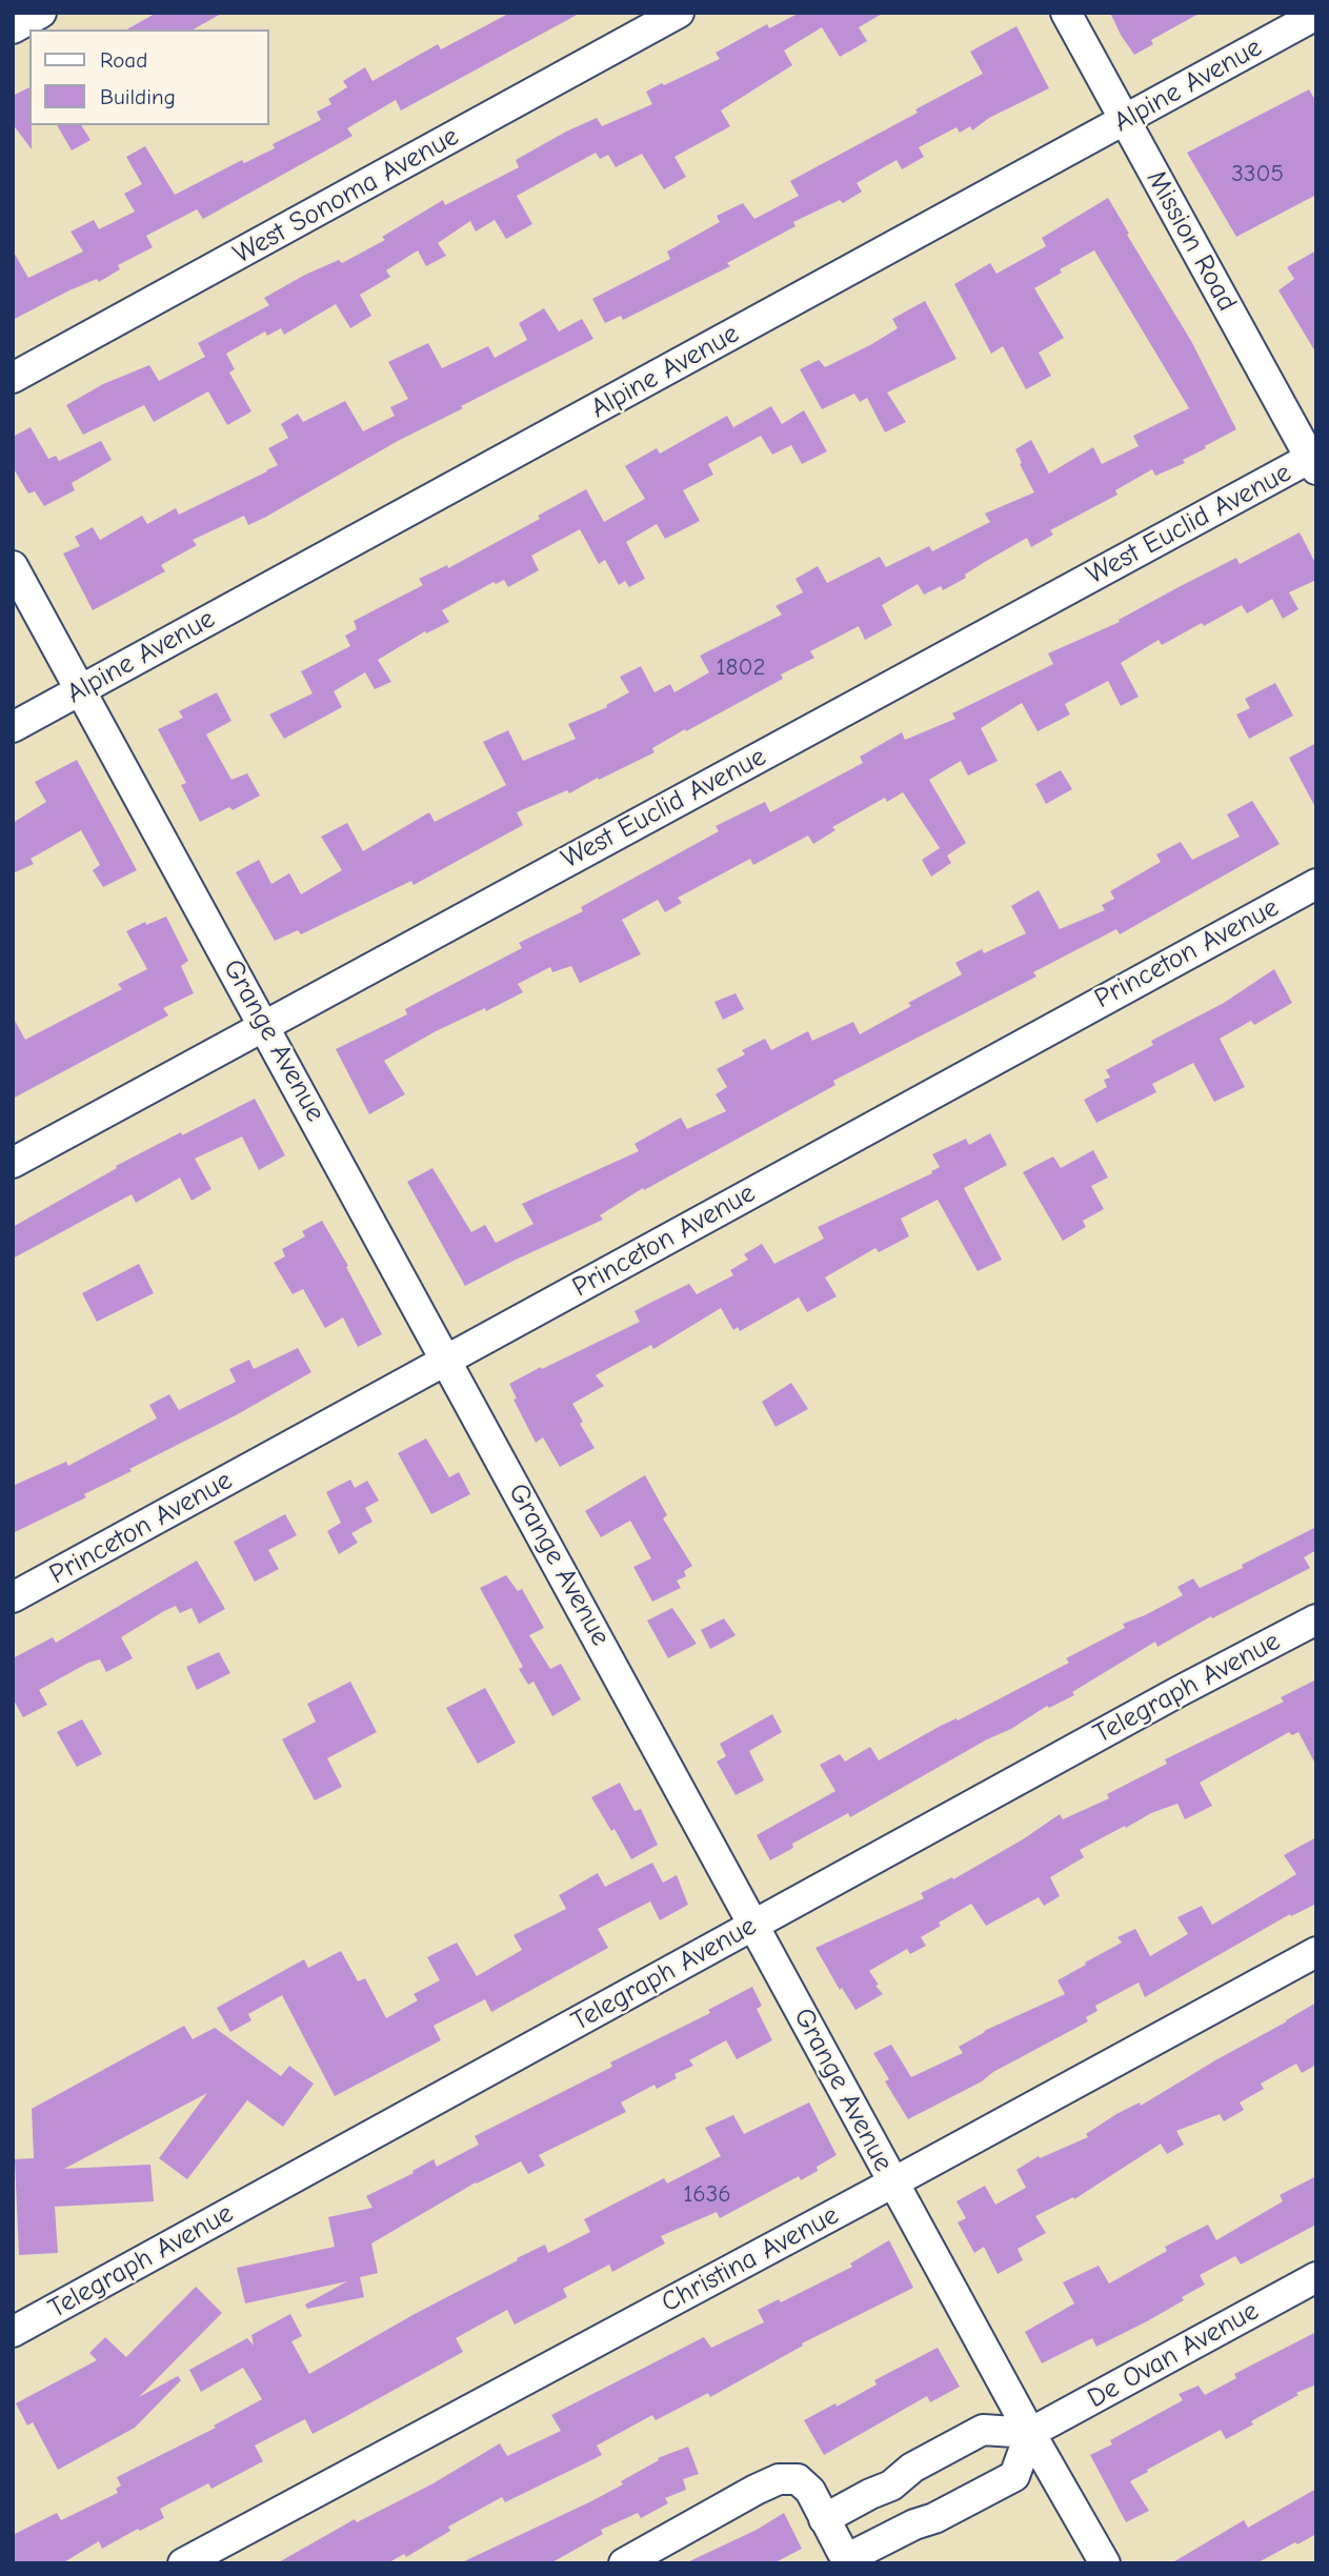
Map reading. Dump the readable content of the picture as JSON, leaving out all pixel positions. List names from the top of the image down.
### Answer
{
  "streets": {
    "street": [
      "Alpine Avenue",
      "West Sonoma Avenue",
      "Mission Road",
      "West Euclid Avenue",
      "Princeton Avenue",
      "Grange Avenue",
      "Telegraph Avenue",
      "Christina Avenue",
      "De Ovan Avenue"
    ]
  },
  "crossings": [
    ["Alpine Avenue", "Mission Road"],
    ["Alpine Avenue", "Grange Avenue"],
    ["Mission Road", "West Euclid Avenue"],
    ["West Euclid Avenue", "Grange Avenue"],
    ["Princeton Avenue", "Grange Avenue"],
    ["Grange Avenue", "Telegraph Avenue"],
    ["Grange Avenue", "Christina Avenue"],
    ["Grange Avenue", "De Ovan Avenue"]
  ],
  "house_numbers": ["3305", "1802", "1636"],
  "legend": ["Road", "Building"]
}
